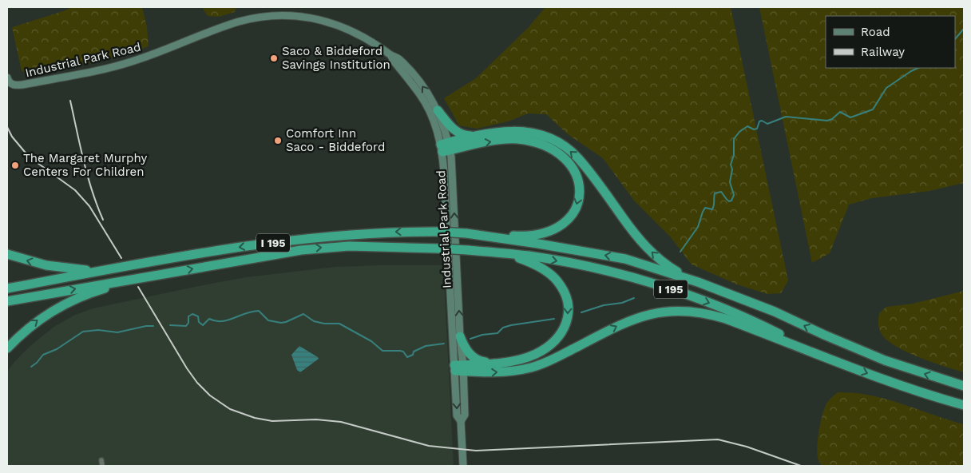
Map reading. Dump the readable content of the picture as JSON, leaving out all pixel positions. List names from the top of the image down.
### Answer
{
  "streets": {
    "highway": ["I 195"],
    "street": ["Industrial Park Road"]
  },
  "places": ["Saco & Biddeford Savings Institution", "Comfort Inn Saco - Biddeford", "The Margaret Murphy Centers For Children"],
  "legend": ["Road", "Railway"]
}
